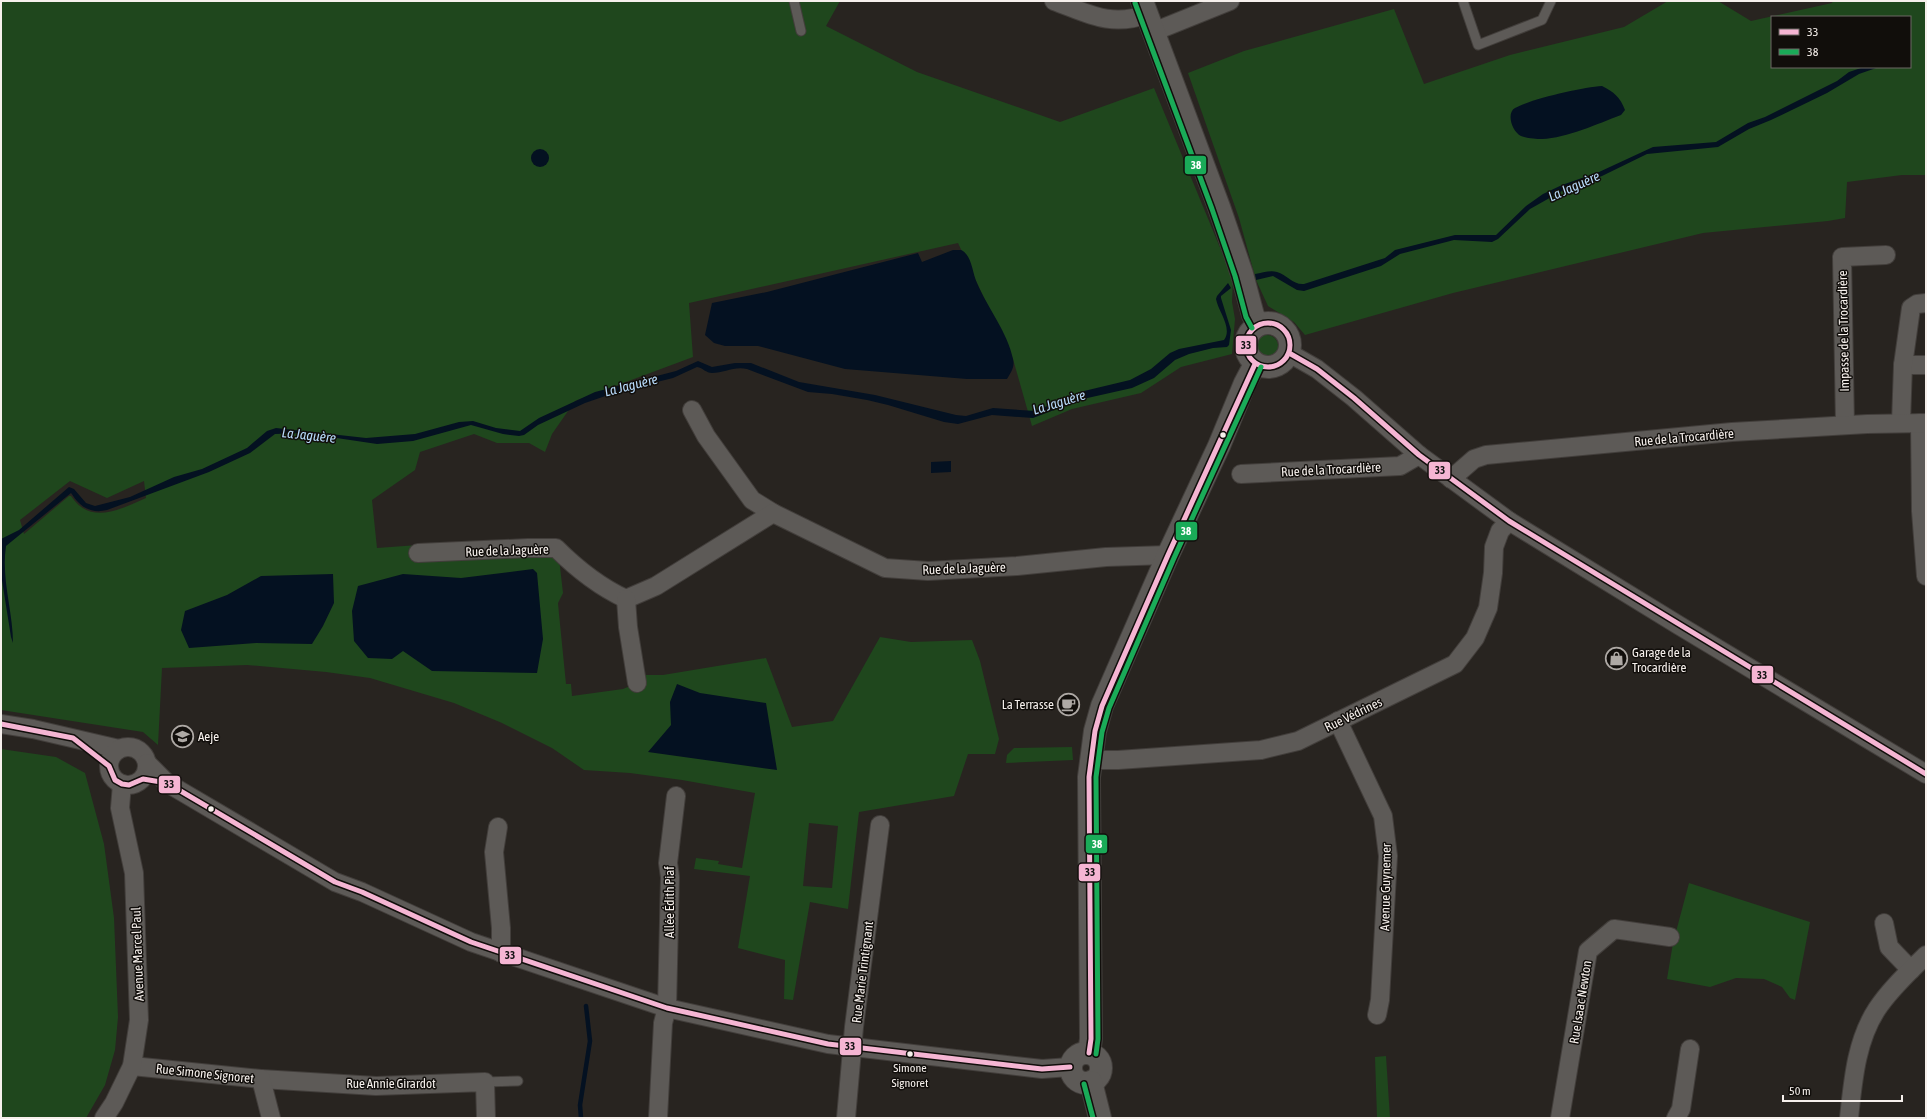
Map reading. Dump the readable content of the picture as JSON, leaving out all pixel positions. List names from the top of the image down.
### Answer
{
  "streets": {
    "street": [
      "Impasse de la Trocardière",
      "Rue de la Trocardière",
      "Rue de la Jaguère",
      "Rue Védrines",
      "Avenue Guynemer",
      "Allée Édith Piaf",
      "Avenue Marcel Paul",
      "Rue Marie Trintignant",
      "Rue Isaac Newton",
      "Rue Simone Signoret",
      "Rue Annie Girardot"
    ]
  },
  "crossings": [
    ["Impasse de la Trocardière", "Rue de la Trocardière"],
    ["Rue Védrines", "Avenue Guynemer"],
    ["Avenue Marcel Paul", "Rue Simone Signoret"],
    ["Rue Simone Signoret", "Rue Annie Girardot"]
  ],
  "water": ["La Jaguère"],
  "places": {
    "shop": ["Garage de la Trocardière"],
    "cafe": ["La Terrasse"],
    "school or university": ["Aeje"],
    "other": ["Simone Signoret"]
  },
  "lines": ["transit line 38", "transit line 33"],
  "legend": ["33", "38"],
  "scale_bar": "50 m"
}
